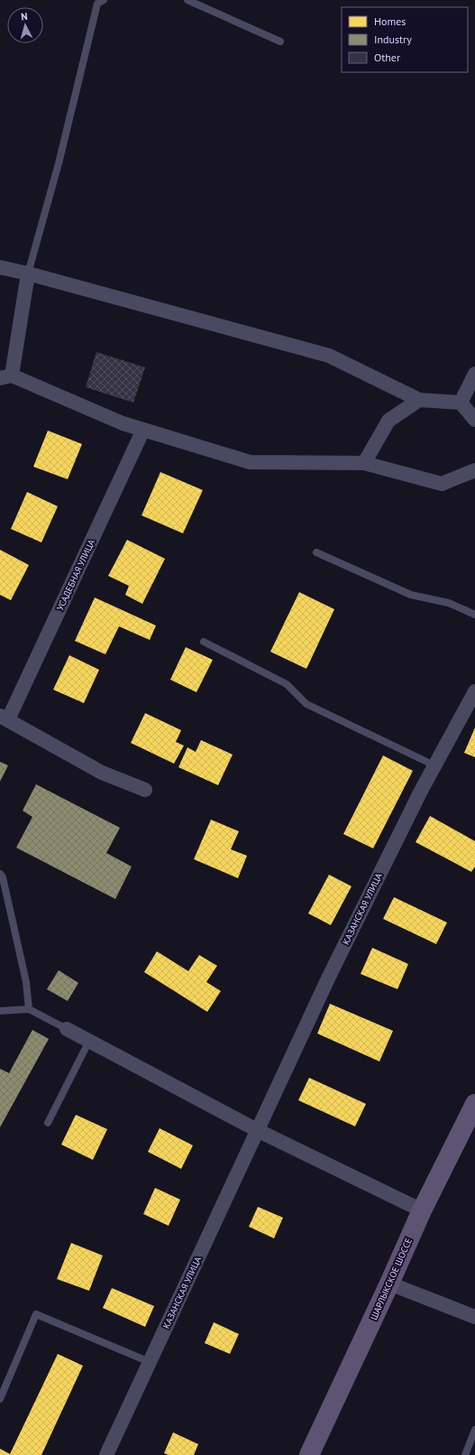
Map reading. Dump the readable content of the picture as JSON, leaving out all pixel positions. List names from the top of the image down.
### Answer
{
  "streets": {
    "main road": ["ШАРЛЫКСКОЕ ШОССЕ"],
    "street": ["УСАДЕБНАЯ УЛИЦА", "КАЗАНСКАЯ УЛИЦА"]
  },
  "legend": ["Homes", "Industry", "Other"],
  "north": "top"
}
